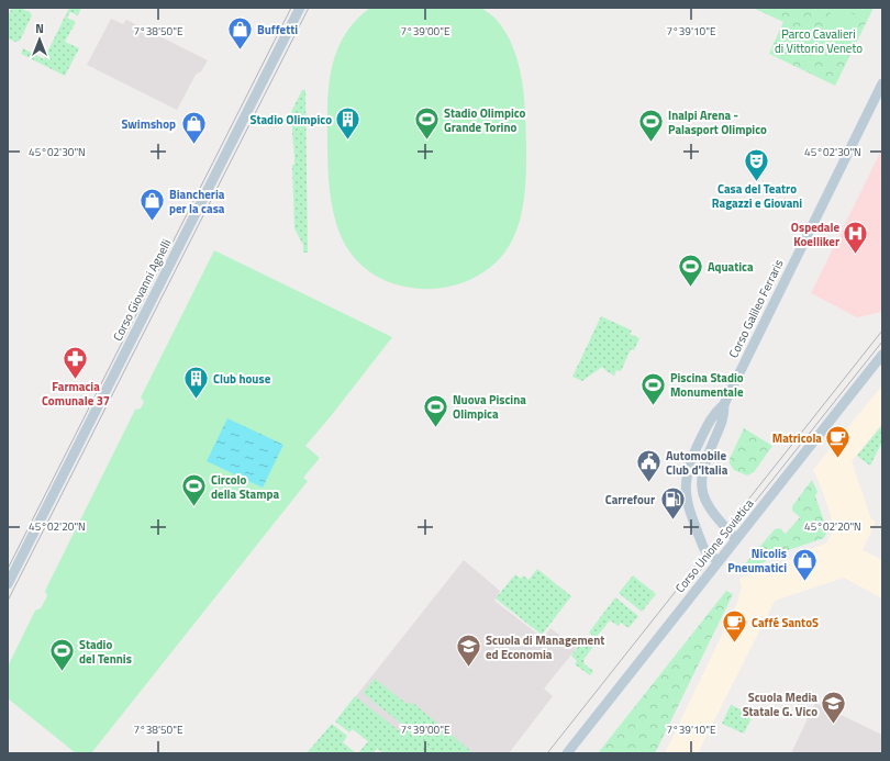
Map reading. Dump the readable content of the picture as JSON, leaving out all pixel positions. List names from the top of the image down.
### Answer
{
  "streets": {
    "main road": ["Corso Giovanni Agnelli", "Corso Galileo Ferraris", "Corso Unione Sovietica"]
  },
  "parks": ["Parco Cavalieri di Vittorio Veneto"],
  "places": {
    "shop": [
      "Buffetti",
      "Swimshop",
      "Biancheria per la casa",
      "Nicolis Pneumatici"
    ],
    "building": ["Stadio Olimpico", "Club house"],
    "sports": [
      "Stadio Olimpico Grande Torino",
      "Inalpi Arena - Palasport Olimpico",
      "Aquatica",
      "Piscina Stadio Monumentale",
      "Nuova Piscina Olimpica",
      "Circolo della Stampa",
      "Stadio del Tennis"
    ],
    "theatre": ["Casa del Teatro Ragazzi e Giovani"],
    "hospital": ["Ospedale Koelliker"],
    "pharmacy": ["Farmacia Comunale 37"],
    "cafe": ["Matricola", "Caffé SantoS"],
    "public building": ["Automobile Club d'Italia"],
    "fuel station": ["Carrefour"],
    "school or university": ["Scuola di Management ed Economia", "Scuola Media Statale G. Vico"]
  },
  "north": "top",
  "coordinates": [
    "7°38'50\"E",
    "7°39'00\"E",
    "7°39'10\"E",
    "45°02'30\"N",
    "45°02'20\"N"
  ]
}
